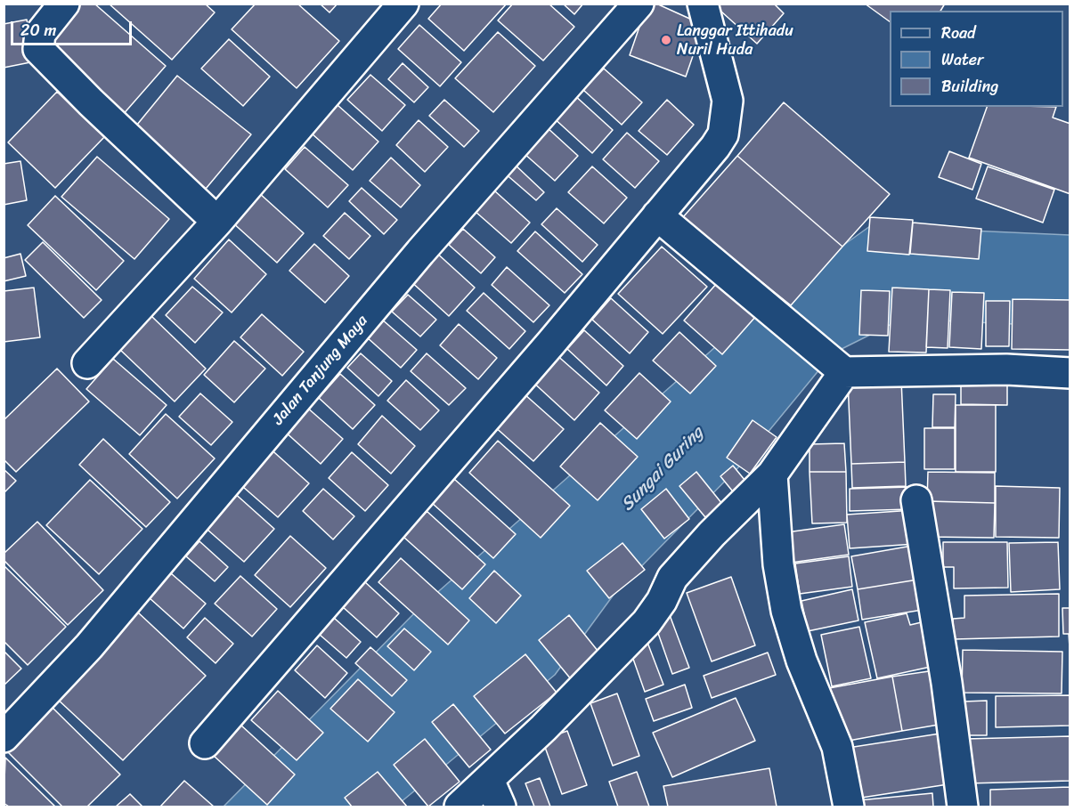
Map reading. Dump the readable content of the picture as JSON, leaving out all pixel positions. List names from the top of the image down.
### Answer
{
  "streets": {
    "street": ["Jalan Tanjung Maya"]
  },
  "water": ["Sungai Guring"],
  "places": ["Langgar Ittihadu Nuril Huda"],
  "legend": ["Road", "Water", "Building"],
  "scale_bar": "20 m"
}
